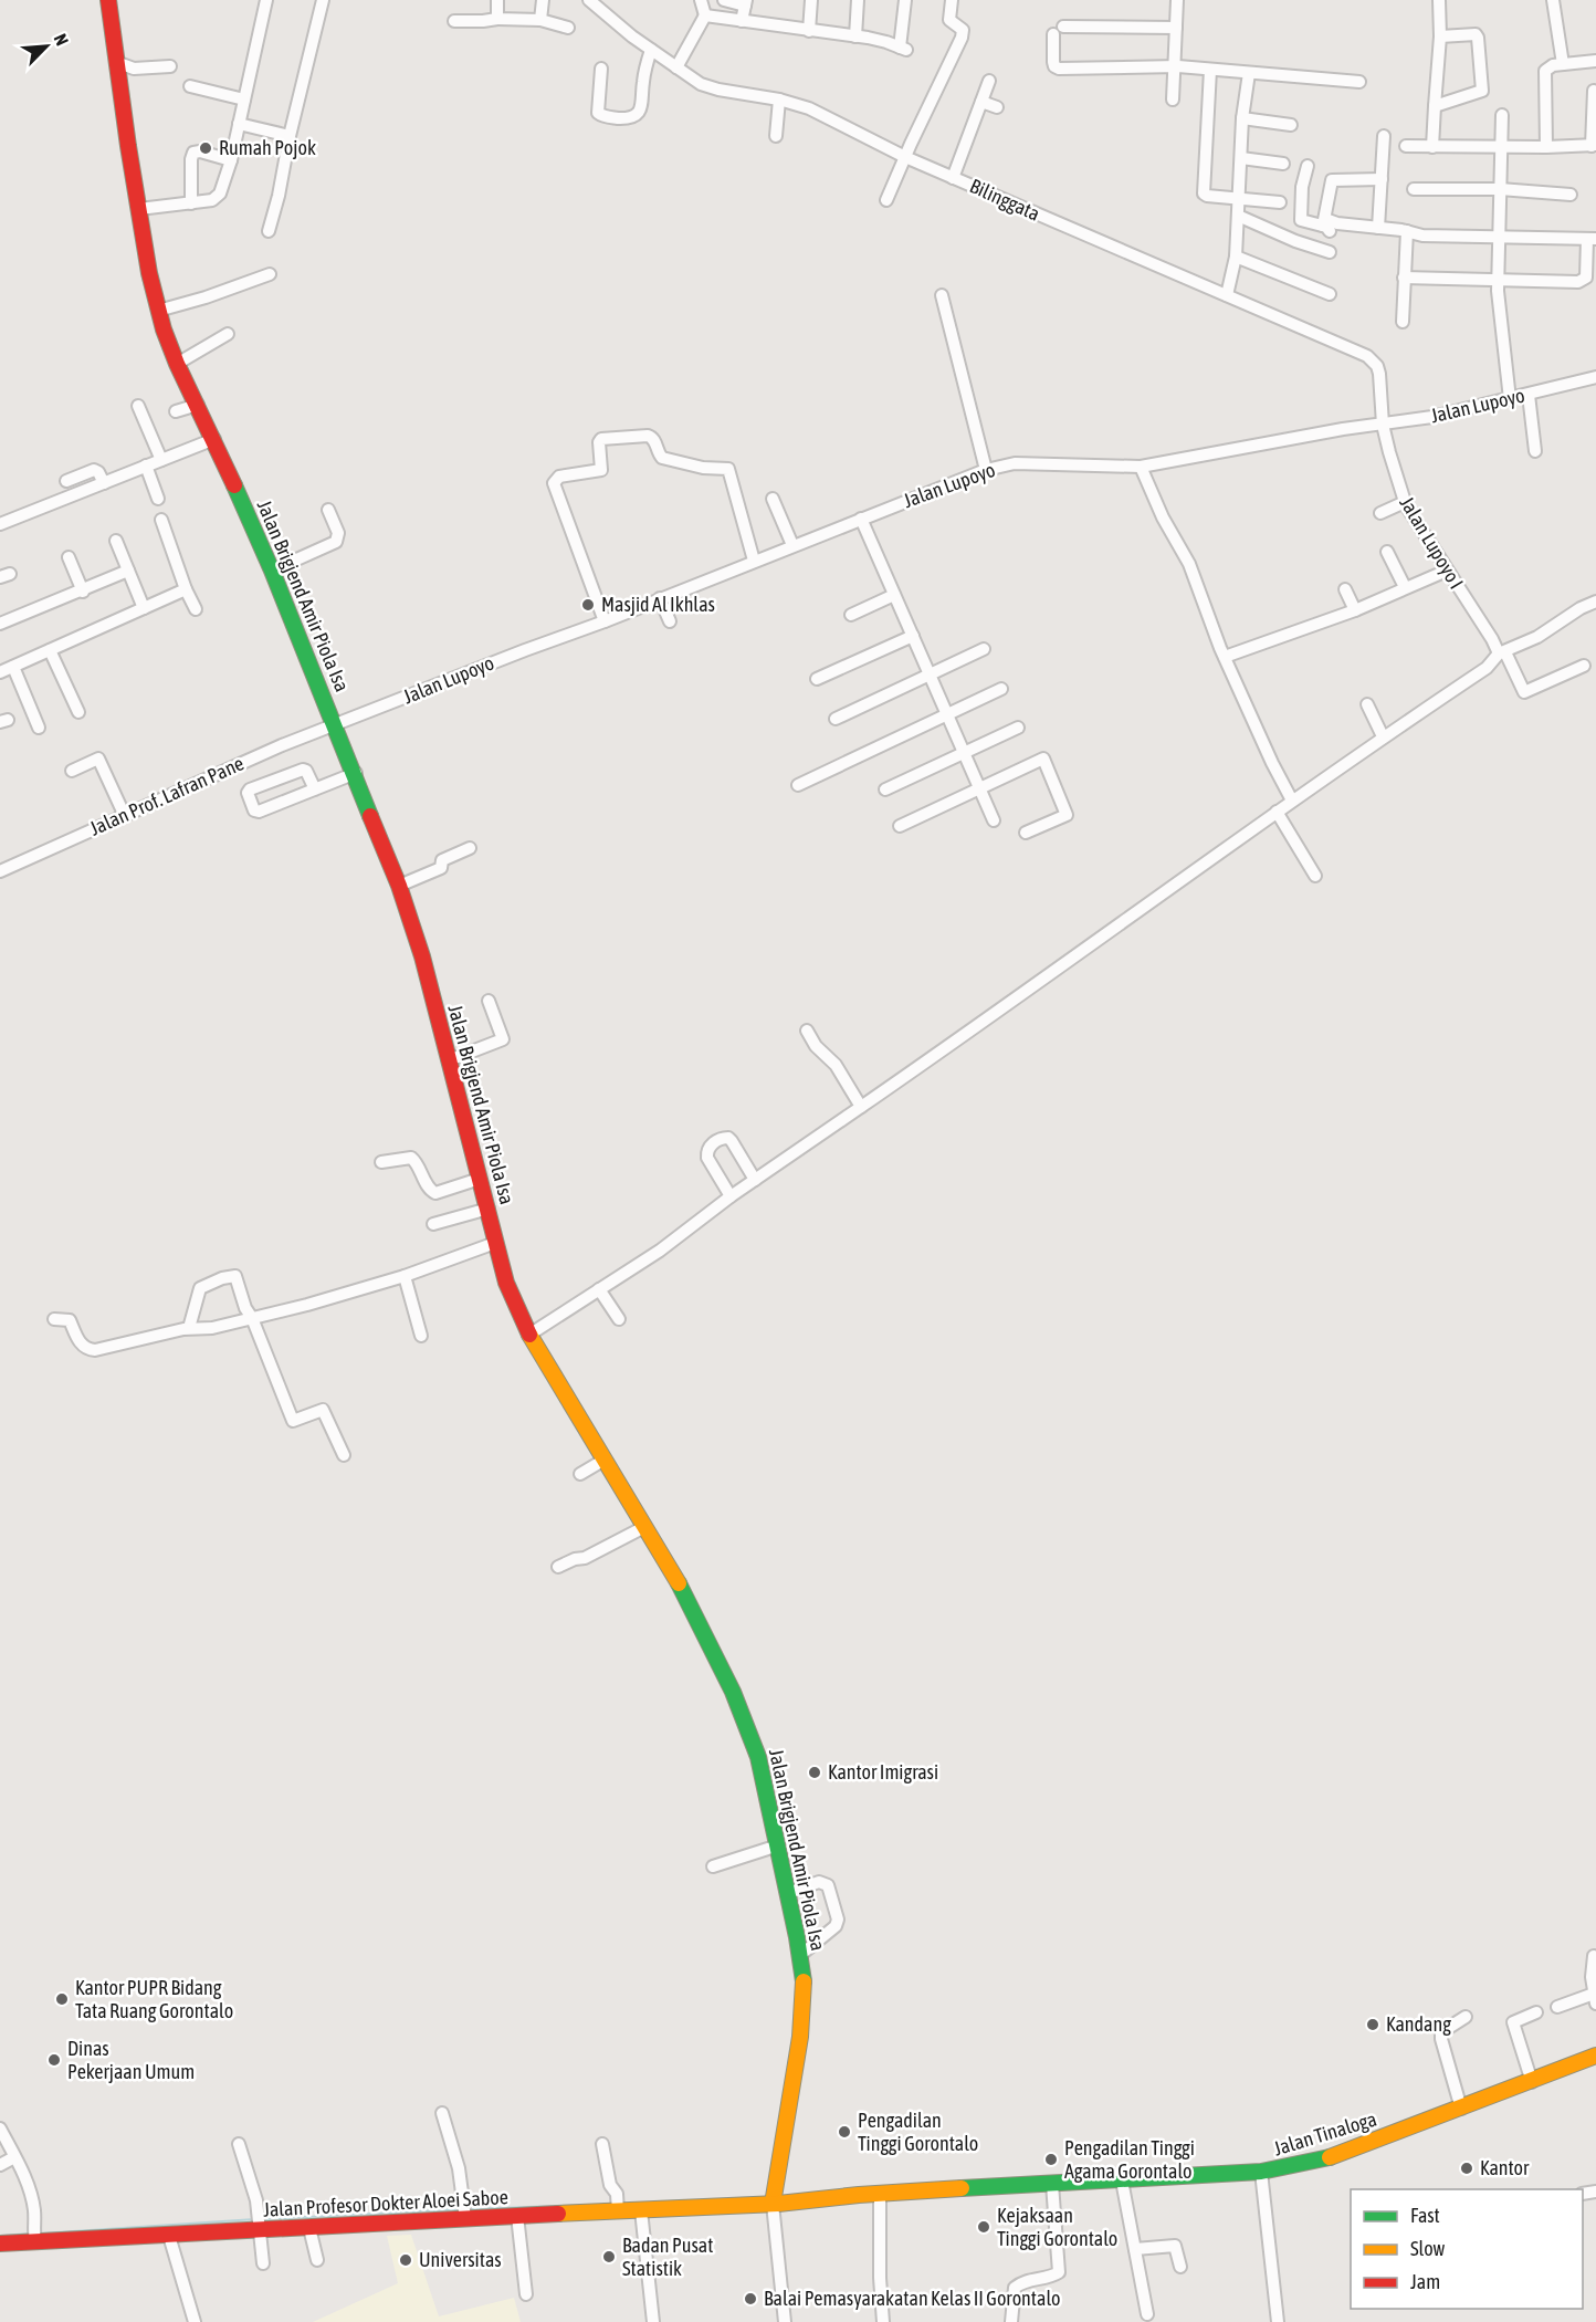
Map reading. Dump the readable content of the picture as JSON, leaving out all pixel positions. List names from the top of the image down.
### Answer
{
  "streets": {
    "main road": ["Jalan Brigjend Amir Piola Isa", "Jalan Tinaloga", "Jalan Profesor Dokter Aloei Saboe"],
    "street": [
      "Bilinggata",
      "Jalan Lupoyo",
      "Jalan Lupoyo I",
      "Jalan Prof. Lafran Pane"
    ]
  },
  "crossings": [
    ["Bilinggata", "Jalan Lupoyo"],
    ["Bilinggata", "Jalan Lupoyo I"],
    ["Jalan Lupoyo", "Jalan Lupoyo I"],
    ["Jalan Lupoyo", "Jalan Brigjend Amir Piola Isa"],
    ["Jalan Lupoyo", "Jalan Prof. Lafran Pane"],
    ["Jalan Brigjend Amir Piola Isa", "Jalan Prof. Lafran Pane"],
    ["Jalan Brigjend Amir Piola Isa", "Jalan Tinaloga"],
    ["Jalan Brigjend Amir Piola Isa", "Jalan Profesor Dokter Aloei Saboe"],
    ["Jalan Tinaloga", "Jalan Profesor Dokter Aloei Saboe"]
  ],
  "places": [
    "Rumah Pojok",
    "Masjid Al Ikhlas",
    "Kantor Imigrasi",
    "Kantor PUPR Bidang Tata Ruang Gorontalo",
    "Kandang",
    "Dinas Pekerjaan Umum",
    "Pengadilan Tinggi Gorontalo",
    "Pengadilan Tinggi Agama Gorontalo",
    "Kantor",
    "Kejaksaan Tinggi Gorontalo",
    "Badan Pusat Statistik",
    "Universitas",
    "Balai Pemasyarakatan Kelas II Gorontalo"
  ],
  "legend": ["Fast", "Slow", "Jam"],
  "north": "top right"
}
